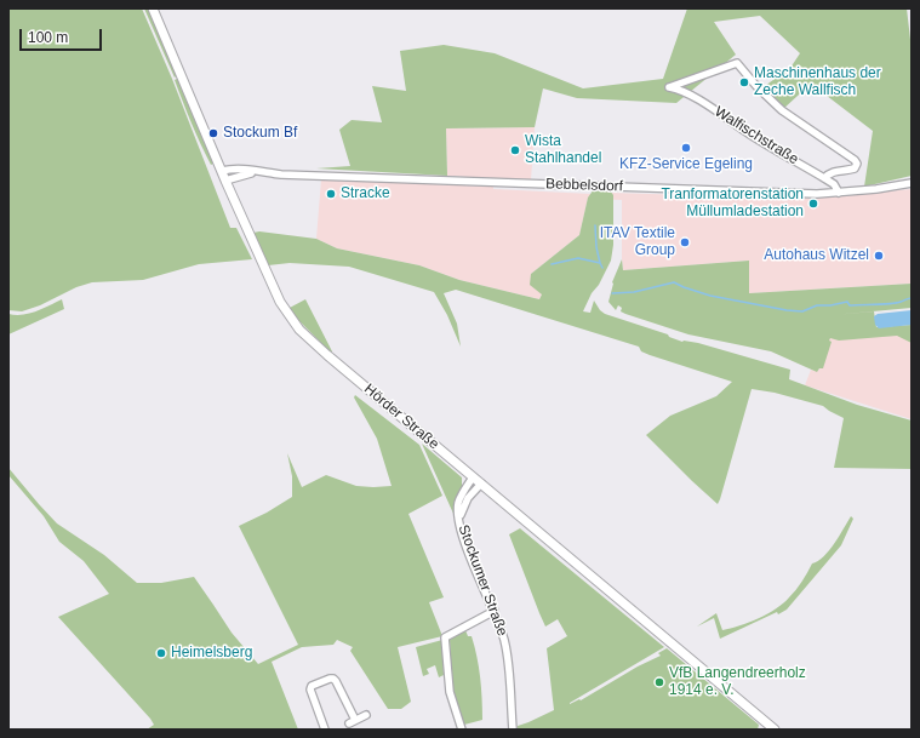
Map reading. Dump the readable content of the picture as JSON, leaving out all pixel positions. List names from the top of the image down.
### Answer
{
  "streets": {
    "main road": ["Hörder Straße"],
    "street": ["Walfischstraße", "Bebbelsdorf", "Stockumer Straße"]
  },
  "crossings": [
    ["Walfischstraße", "Bebbelsdorf"],
    ["Bebbelsdorf", "Hörder Straße"],
    ["Hörder Straße", "Stockumer Straße"]
  ],
  "places": [
    "Maschinenhaus der Zeche Wallfisch",
    "Stockum Bf",
    "KFZ-Service Egeling",
    "Wista Stahlhandel",
    "Stracke",
    "Tranformatorenstation Müllumladestation",
    "ITAV Textile Group",
    "Autohaus Witzel",
    "Heimelsberg",
    "VfB Langendreerholz 1914 e. V."
  ],
  "scale_bar": "100 m"
}
